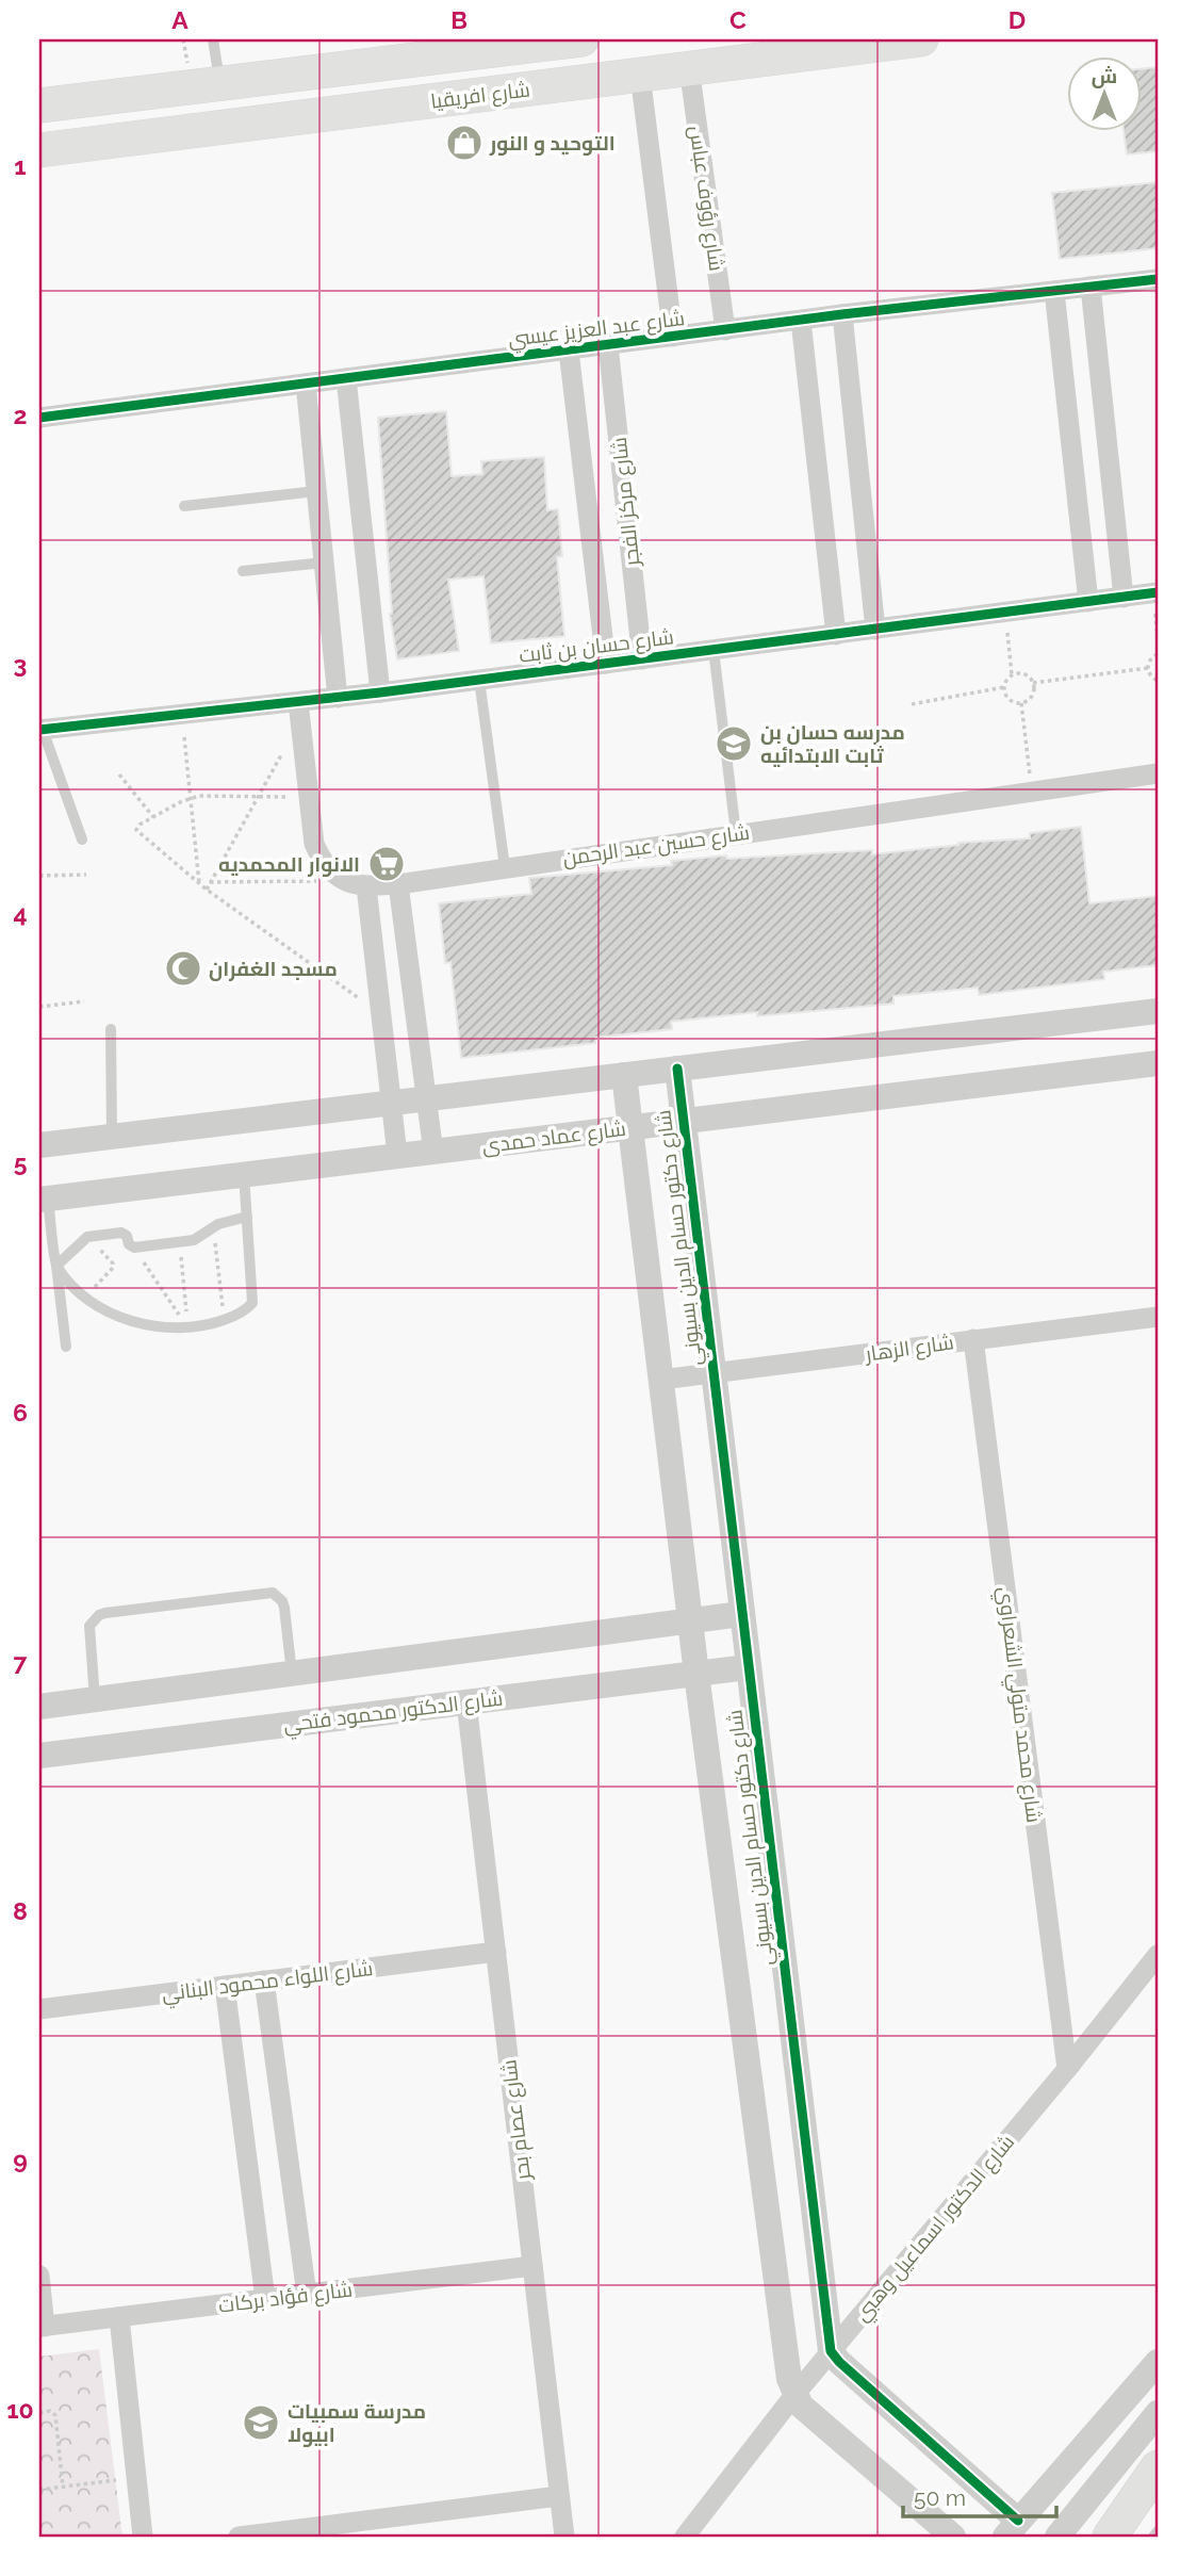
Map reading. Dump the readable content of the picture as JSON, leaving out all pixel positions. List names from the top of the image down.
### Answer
{
  "streets": {
    "main road": ["شارع افريقيا"],
    "street": [
      "شارع رؤوف عباس",
      "شارع عبد العزيز عيسي",
      "شارع مركز الفجر",
      "شارع حسان بن ثابت",
      "شارع حسين عبد الرحمن",
      "شارع عماد حمدى",
      "شارع دكتور حسام الدين بسيوني",
      "شارع الزهار",
      "شارع محمد متولي الشعراوي",
      "شارع الدكتور محمود فتحي",
      "شارع اللواء محمود البناني",
      "شارع عصام بحر",
      "شارع الدكتور اسماعيل وهبي",
      "شارع فؤاد بركات"
    ]
  },
  "crossings": [
    ["شارع افريقيا", "شارع رؤوف عباس"],
    ["شارع رؤوف عباس", "شارع عبد العزيز عيسي"],
    ["شارع عبد العزيز عيسي", "شارع مركز الفجر"],
    ["شارع مركز الفجر", "شارع حسان بن ثابت"],
    ["شارع عماد حمدى", "شارع دكتور حسام الدين بسيوني"],
    ["شارع دكتور حسام الدين بسيوني", "شارع الزهار"],
    ["شارع دكتور حسام الدين بسيوني", "شارع الدكتور محمود فتحي"],
    ["شارع دكتور حسام الدين بسيوني", "شارع الدكتور اسماعيل وهبي"],
    ["شارع الزهار", "شارع محمد متولي الشعراوي"],
    ["شارع محمد متولي الشعراوي", "شارع الدكتور اسماعيل وهبي"],
    ["شارع الدكتور محمود فتحي", "شارع عصام بحر"],
    ["شارع اللواء محمود البناني", "شارع عصام بحر"],
    ["شارع عصام بحر", "شارع فؤاد بركات"]
  ],
  "places": {
    "shop": ["التوحيد و النور"],
    "school or university": ["مدرسه حسان بن ثابت الابتدائيه", "مدرسة سمبيات ابيولا"],
    "supermarket": ["الانوار المحمديه"],
    "mosque": ["مسجد الغفران"]
  },
  "scale_bar": "50 m",
  "north": "top",
  "grid": {
    "columns": [
      "A",
      "B",
      "C",
      "D"
    ],
    "rows": [
      "1",
      "2",
      "3",
      "4",
      "5",
      "6",
      "7",
      "8",
      "9",
      "10"
    ]
  }
}
